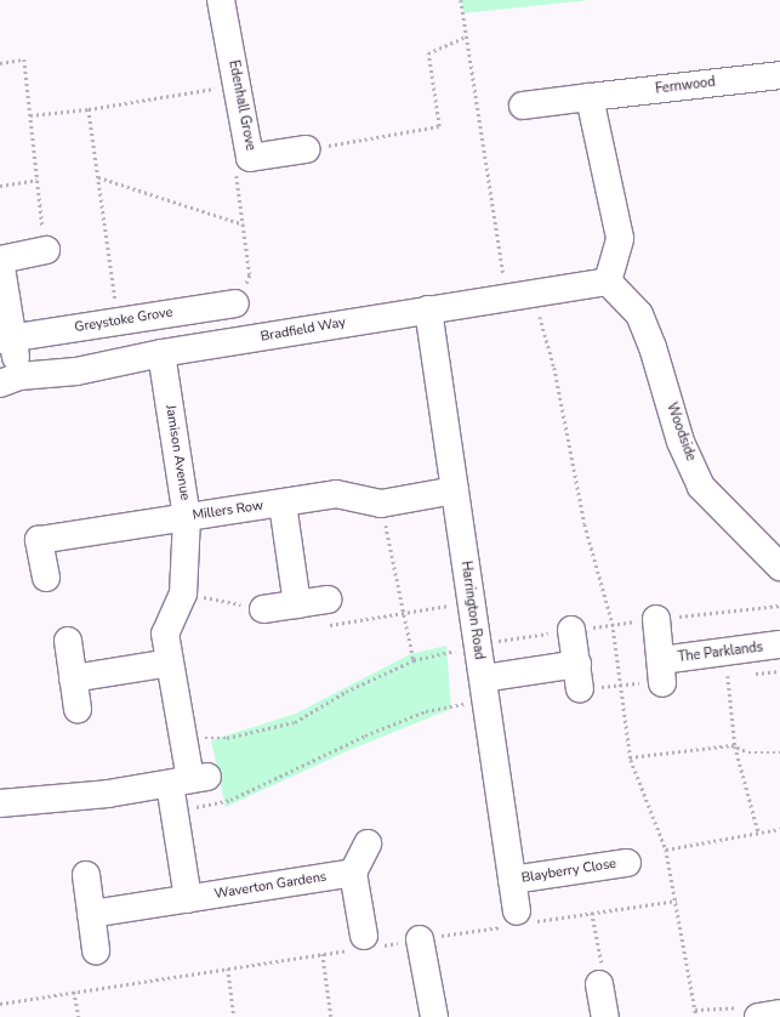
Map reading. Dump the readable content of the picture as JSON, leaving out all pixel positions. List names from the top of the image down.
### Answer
{
  "streets": {
    "street": [
      "Fernwood",
      "Edenhall Grove",
      "Greystoke Grove",
      "Bradfield Way",
      "Woodside",
      "Jamison Avenue",
      "Millers Row",
      "Harrington Road",
      "The Parklands",
      "Blayberry Close",
      "Waverton Gardens"
    ]
  },
  "crossings": [
    ["Bradfield Way", "Woodside"],
    ["Bradfield Way", "Jamison Avenue"],
    ["Bradfield Way", "Harrington Road"],
    ["Jamison Avenue", "Millers Row"],
    ["Millers Row", "Harrington Road"],
    ["Harrington Road", "Blayberry Close"]
  ]
}
